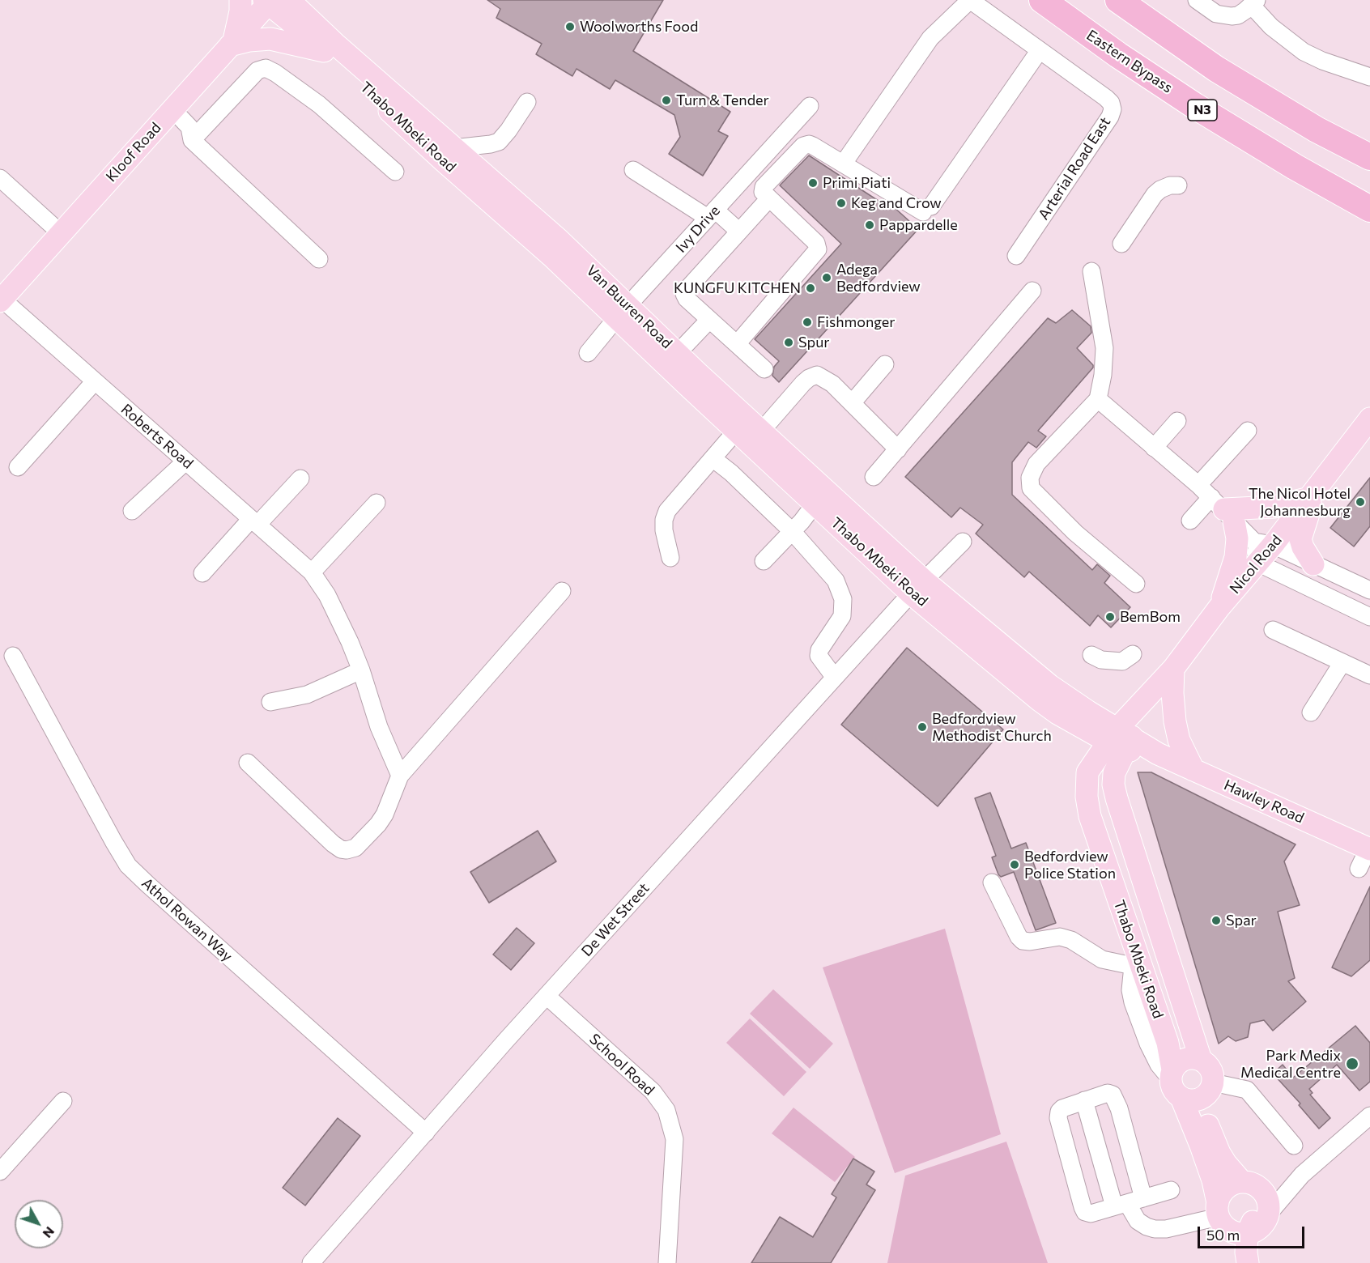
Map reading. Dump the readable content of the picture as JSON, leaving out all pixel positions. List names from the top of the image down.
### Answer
{
  "streets": {
    "highway": ["Eastern Bypass", "N3"],
    "main road": [
      "Thabo Mbeki Road",
      "Kloof Road",
      "Van Buuren Road",
      "Nicol Road",
      "Hawley Road"
    ],
    "street": [
      "Arterial Road East",
      "Ivy Drive",
      "Roberts Road",
      "Athol Rowan Way",
      "De Wet Street",
      "School Road"
    ]
  },
  "crossings": [
    ["Thabo Mbeki Road", "Kloof Road"],
    ["Thabo Mbeki Road", "Van Buuren Road"],
    ["Thabo Mbeki Road", "Nicol Road"],
    ["Thabo Mbeki Road", "Hawley Road"],
    ["Thabo Mbeki Road", "De Wet Street"],
    ["Kloof Road", "Roberts Road"],
    ["Ivy Drive", "Van Buuren Road"],
    ["Nicol Road", "Hawley Road"],
    ["Athol Rowan Way", "De Wet Street"],
    ["De Wet Street", "School Road"]
  ],
  "places": [
    "Woolworths Food",
    "Turn & Tender",
    "Primi Piati",
    "Keg and Crow",
    "Pappardelle",
    "Adega Bedfordview",
    "KUNGFU KITCHEN",
    "Fishmonger",
    "Spur",
    "The Nicol Hotel Johannesburg",
    "BemBom",
    "Bedfordview Methodist Church",
    "Bedfordview Police Station",
    "Spar",
    "Park Medix Medical Centre"
  ],
  "scale_bar": "50 m",
  "north": "bottom right"
}
